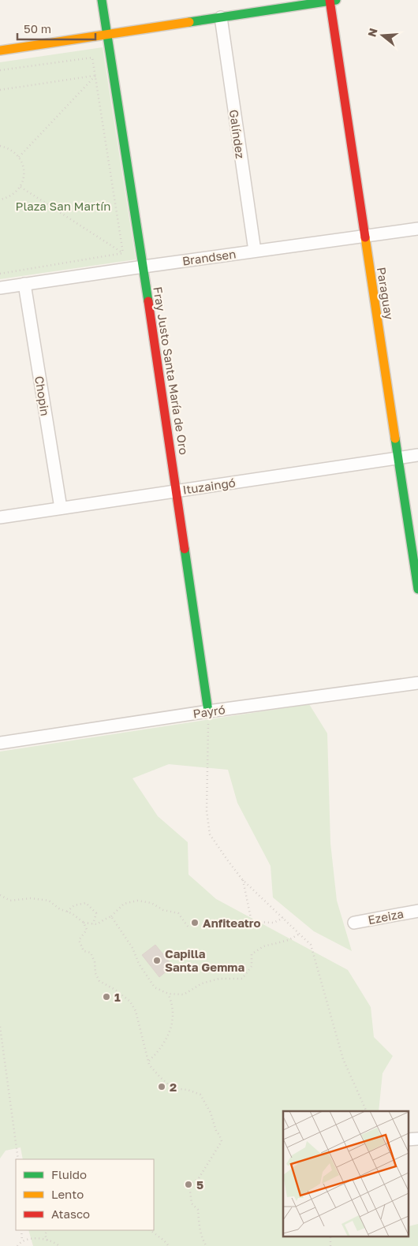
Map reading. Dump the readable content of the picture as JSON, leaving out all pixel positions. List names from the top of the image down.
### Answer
{
  "streets": {
    "street": [
      "Galíndez",
      "Brandsen",
      "Paraguay",
      "Fray Justo Santa María de Oro",
      "Chopin",
      "Ituzaingó",
      "Payró",
      "Ezeiza"
    ]
  },
  "crossings": [
    ["Galíndez", "Brandsen"],
    ["Brandsen", "Paraguay"],
    ["Brandsen", "Fray Justo Santa María de Oro"],
    ["Brandsen", "Chopin"],
    ["Paraguay", "Ituzaingó"],
    ["Fray Justo Santa María de Oro", "Ituzaingó"],
    ["Fray Justo Santa María de Oro", "Payró"],
    ["Chopin", "Ituzaingó"]
  ],
  "parks": ["Plaza San Martín"],
  "places": [
    "Anfiteatro",
    "Capilla Santa Gemma",
    "1",
    "2",
    "5"
  ],
  "legend": ["Fluido", "Lento", "Atasco"],
  "scale_bar": "50 m",
  "north": "left"
}
